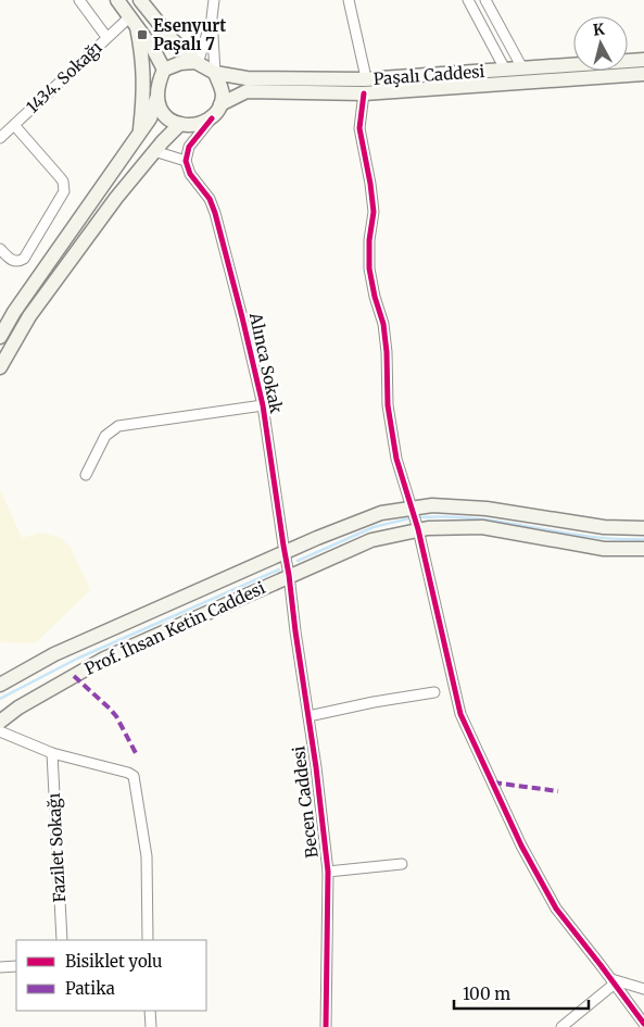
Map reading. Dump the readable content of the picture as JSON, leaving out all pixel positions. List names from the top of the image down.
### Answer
{
  "streets": {
    "street": [
      "Paşalı Caddesi",
      "1434. Sokağı",
      "Alınca Sokak",
      "Prof. İhsan Ketin Caddesi",
      "Becen Caddesi",
      "Fazilet Sokağı"
    ]
  },
  "crossings": [
    ["Alınca Sokak", "Prof. İhsan Ketin Caddesi"],
    ["Alınca Sokak", "Becen Caddesi"],
    ["Prof. İhsan Ketin Caddesi", "Becen Caddesi"]
  ],
  "places": {
    "transit": ["Esenyurt Paşalı 7"]
  },
  "legend": ["Bisiklet yolu", "Patika"],
  "scale_bar": "100 m",
  "north": "top"
}
